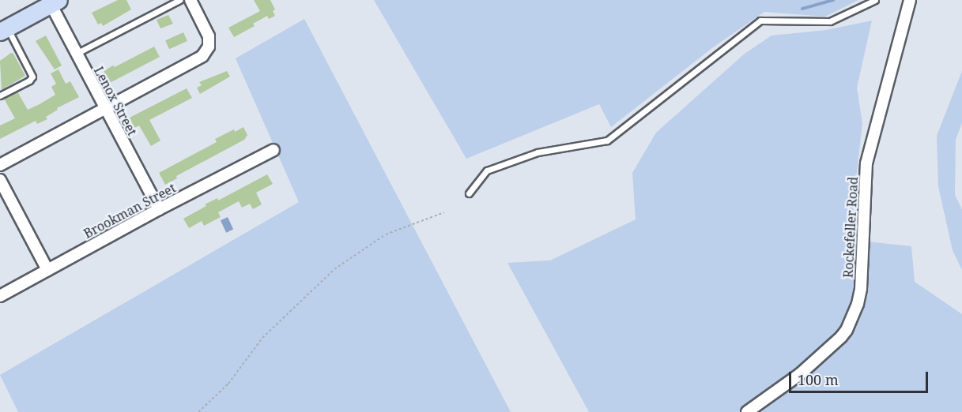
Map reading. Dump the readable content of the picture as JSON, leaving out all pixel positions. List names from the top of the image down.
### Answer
{
  "streets": {
    "street": ["Lenox Street", "Brookman Street", "Rockefeller Road"]
  },
  "crossings": [
    ["Lenox Street", "Brookman Street"]
  ],
  "scale_bar": "100 m"
}
